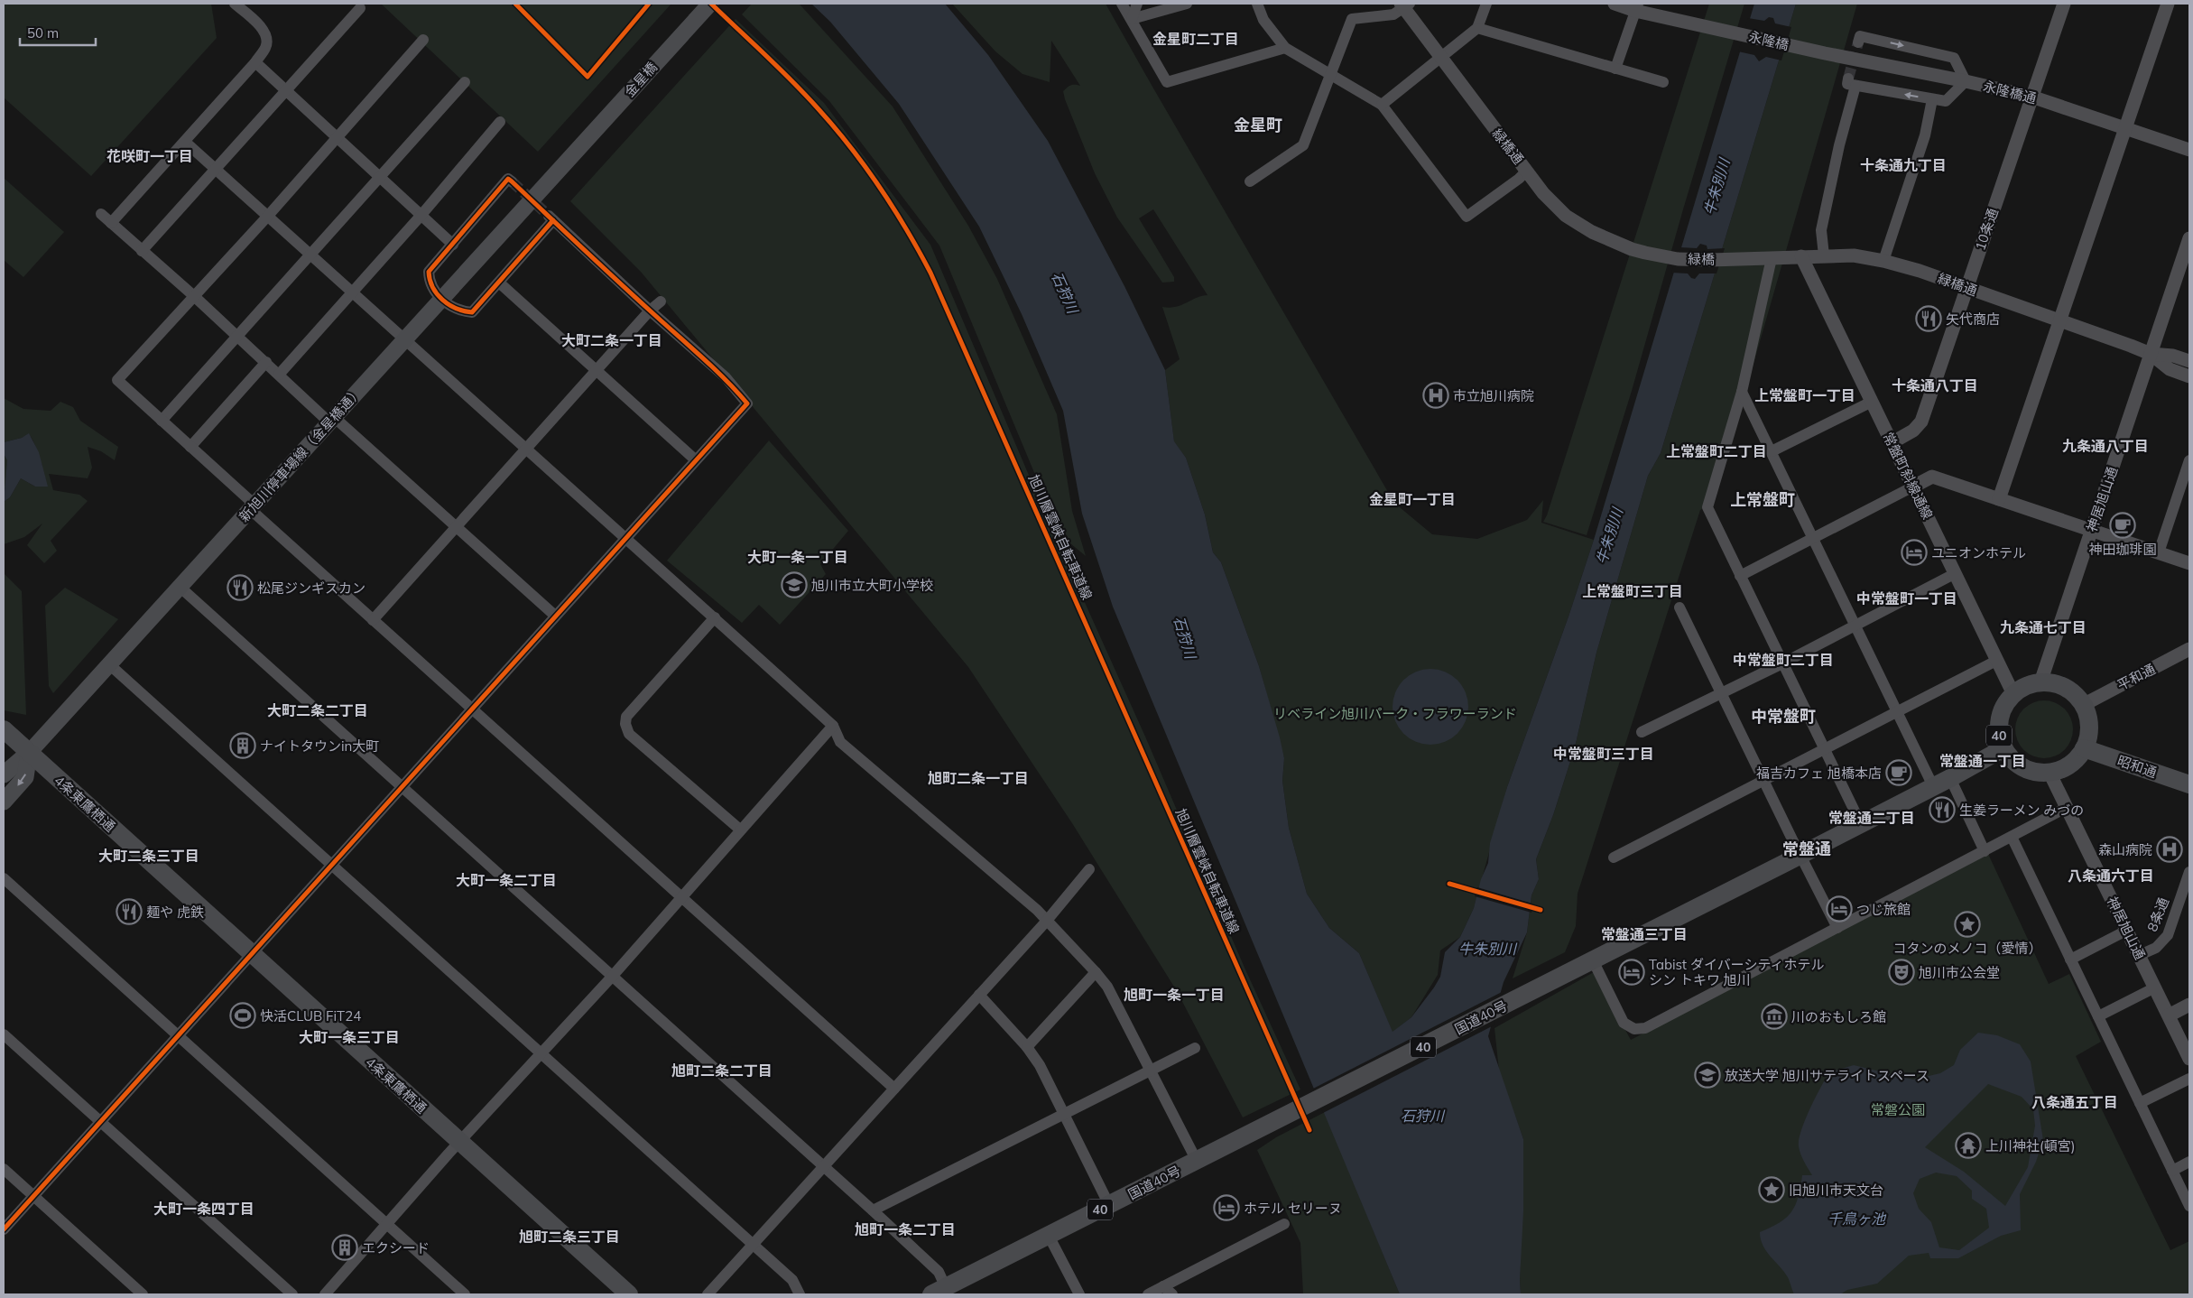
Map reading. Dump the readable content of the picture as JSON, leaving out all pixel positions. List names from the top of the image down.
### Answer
{
  "streets": {
    "highway": [
      "40",
      "昭和通",
      "4条東鷹栖通",
      "国道40号"
    ],
    "main road": ["金星橋", "新旭川停車場線（金星橋通）"],
    "street": [
      "永隆橋",
      "永隆橋通",
      "緑橋通",
      "10条通",
      "緑橋",
      "常盤町斜線通線",
      "神居旭山通",
      "平和通",
      "8条通"
    ],
    "cycle path": ["旭川層雲峡自転車道線"]
  },
  "crossings": [
    ["永隆橋", "永隆橋通"],
    ["金星橋", "新旭川停車場線（金星橋通）"],
    ["永隆橋通", "10条通"],
    ["緑橋通", "10条通"],
    ["緑橋通", "緑橋"],
    ["緑橋通", "常盤町斜線通線"],
    ["緑橋通", "神居旭山通"],
    ["10条通", "常盤町斜線通線"],
    ["新旭川停車場線（金星橋通）", "4条東鷹栖通"],
    ["常盤町斜線通線", "神居旭山通"],
    ["常盤町斜線通線", "平和通"],
    ["常盤町斜線通線", "40"],
    ["常盤町斜線通線", "昭和通"],
    ["常盤町斜線通線", "国道40号"],
    ["神居旭山通", "平和通"],
    ["神居旭山通", "40"],
    ["神居旭山通", "昭和通"],
    ["神居旭山通", "8条通"],
    ["神居旭山通", "国道40号"],
    ["平和通", "40"],
    ["平和通", "昭和通"],
    ["平和通", "国道40号"],
    ["40", "昭和通"],
    ["40", "国道40号"],
    ["昭和通", "国道40号"]
  ],
  "districts": [
    "金星町二丁目",
    "金星町",
    "花咲町一丁目",
    "十条通九丁目",
    "大町二条一丁目",
    "十条通八丁目",
    "上常盤町一丁目",
    "九条通八丁目",
    "上常盤町二丁目",
    "金星町一丁目",
    "上常盤町",
    "大町一条一丁目",
    "上常盤町三丁目",
    "中常盤町一丁目",
    "九条通七丁目",
    "中常盤町二丁目",
    "大町二条二丁目",
    "中常盤町",
    "中常盤町三丁目",
    "常盤通一丁目",
    "旭町二条一丁目",
    "常盤通二丁目",
    "常盤通",
    "大町二条三丁目",
    "八条通六丁目",
    "大町一条二丁目",
    "常盤通三丁目",
    "旭町一条一丁目",
    "大町一条三丁目",
    "旭町二条二丁目",
    "八条通五丁目",
    "大町一条四丁目",
    "旭町一条二丁目",
    "旭町二条三丁目"
  ],
  "water": ["牛朱別川", "石狩川", "千鳥ヶ池"],
  "parks": ["リベライン旭川パーク・フラワーランド", "常磐公園"],
  "places": {
    "restaurant": [
      "矢代商店",
      "松尾ジンギスカン",
      "生姜ラーメン みづの",
      "麺や 虎鉄"
    ],
    "hospital": ["市立旭川病院", "森山病院"],
    "cafe": ["神田珈琲園", "福吉カフェ 旭橋本店"],
    "hotel": [
      "ユニオンホテル",
      "つじ旅館",
      "Tabist ダイバーシティホテル シン トキワ 旭川",
      "ホテル セリーヌ"
    ],
    "school or university": ["旭川市立大町小学校", "放送大学 旭川サテライトスペース"],
    "building": ["ナイトタウンin大町", "エクシード"],
    "place": ["コタンのメノコ（愛情）", "旧旭川市天文台"],
    "theatre": ["旭川市公会堂"],
    "sports": ["快活CLUB FiT24"],
    "museum": ["川のおもしろ館"],
    "temple": ["上川神社(頓宮)"]
  },
  "scale_bar": "50 m"
}
